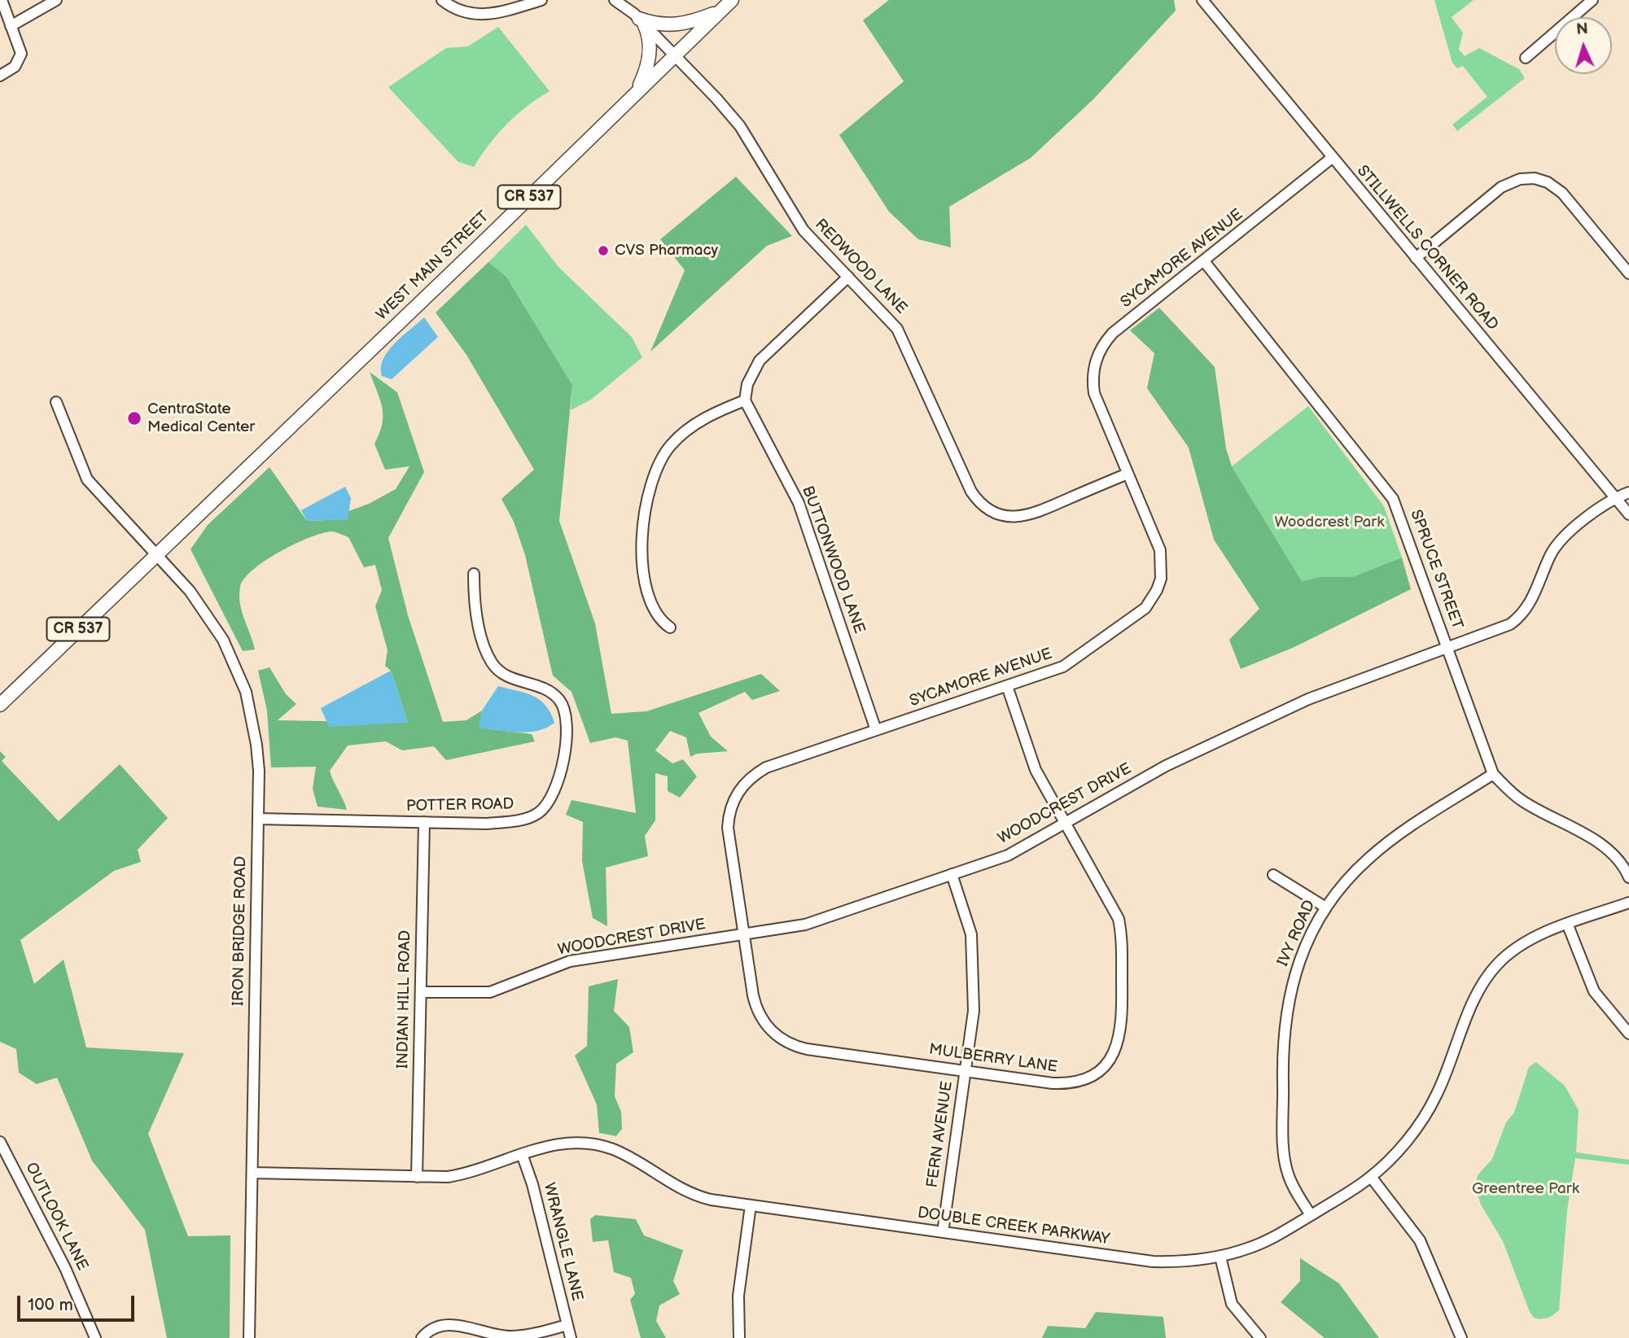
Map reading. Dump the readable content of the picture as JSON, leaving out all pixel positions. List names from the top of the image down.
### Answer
{
  "streets": {
    "main road": ["CR 537", "WEST MAIN STREET"],
    "street": [
      "STILLWELLS CORNER ROAD",
      "SYCAMORE AVENUE",
      "REDWOOD LANE",
      "BUTTONWOOD LANE",
      "SPRUCE STREET",
      "WOODCREST DRIVE",
      "POTTER ROAD",
      "IRON BRIDGE ROAD",
      "IVY ROAD",
      "INDIAN HILL ROAD",
      "MULBERRY LANE",
      "FERN AVENUE",
      "OUTLOOK LANE",
      "DOUBLE CREEK PARKWAY",
      "WRANGLE LANE"
    ]
  },
  "crossings": [
    ["CR 537", "WEST MAIN STREET"],
    ["CR 537", "IRON BRIDGE ROAD"],
    ["STILLWELLS CORNER ROAD", "SYCAMORE AVENUE"],
    ["STILLWELLS CORNER ROAD", "WOODCREST DRIVE"],
    ["SYCAMORE AVENUE", "REDWOOD LANE"],
    ["SYCAMORE AVENUE", "BUTTONWOOD LANE"],
    ["SYCAMORE AVENUE", "SPRUCE STREET"],
    ["SYCAMORE AVENUE", "WOODCREST DRIVE"],
    ["SYCAMORE AVENUE", "MULBERRY LANE"],
    ["WEST MAIN STREET", "REDWOOD LANE"],
    ["WEST MAIN STREET", "IRON BRIDGE ROAD"],
    ["SPRUCE STREET", "WOODCREST DRIVE"],
    ["SPRUCE STREET", "IVY ROAD"],
    ["WOODCREST DRIVE", "INDIAN HILL ROAD"],
    ["WOODCREST DRIVE", "MULBERRY LANE"],
    ["WOODCREST DRIVE", "FERN AVENUE"],
    ["POTTER ROAD", "IRON BRIDGE ROAD"],
    ["POTTER ROAD", "INDIAN HILL ROAD"],
    ["IRON BRIDGE ROAD", "DOUBLE CREEK PARKWAY"],
    ["IVY ROAD", "DOUBLE CREEK PARKWAY"],
    ["INDIAN HILL ROAD", "DOUBLE CREEK PARKWAY"],
    ["MULBERRY LANE", "FERN AVENUE"],
    ["FERN AVENUE", "DOUBLE CREEK PARKWAY"],
    ["DOUBLE CREEK PARKWAY", "WRANGLE LANE"]
  ],
  "parks": ["Woodcrest Park", "Greentree Park"],
  "places": ["CVS Pharmacy", "CentraState Medical Center"],
  "scale_bar": "100 m",
  "north": "top"
}
